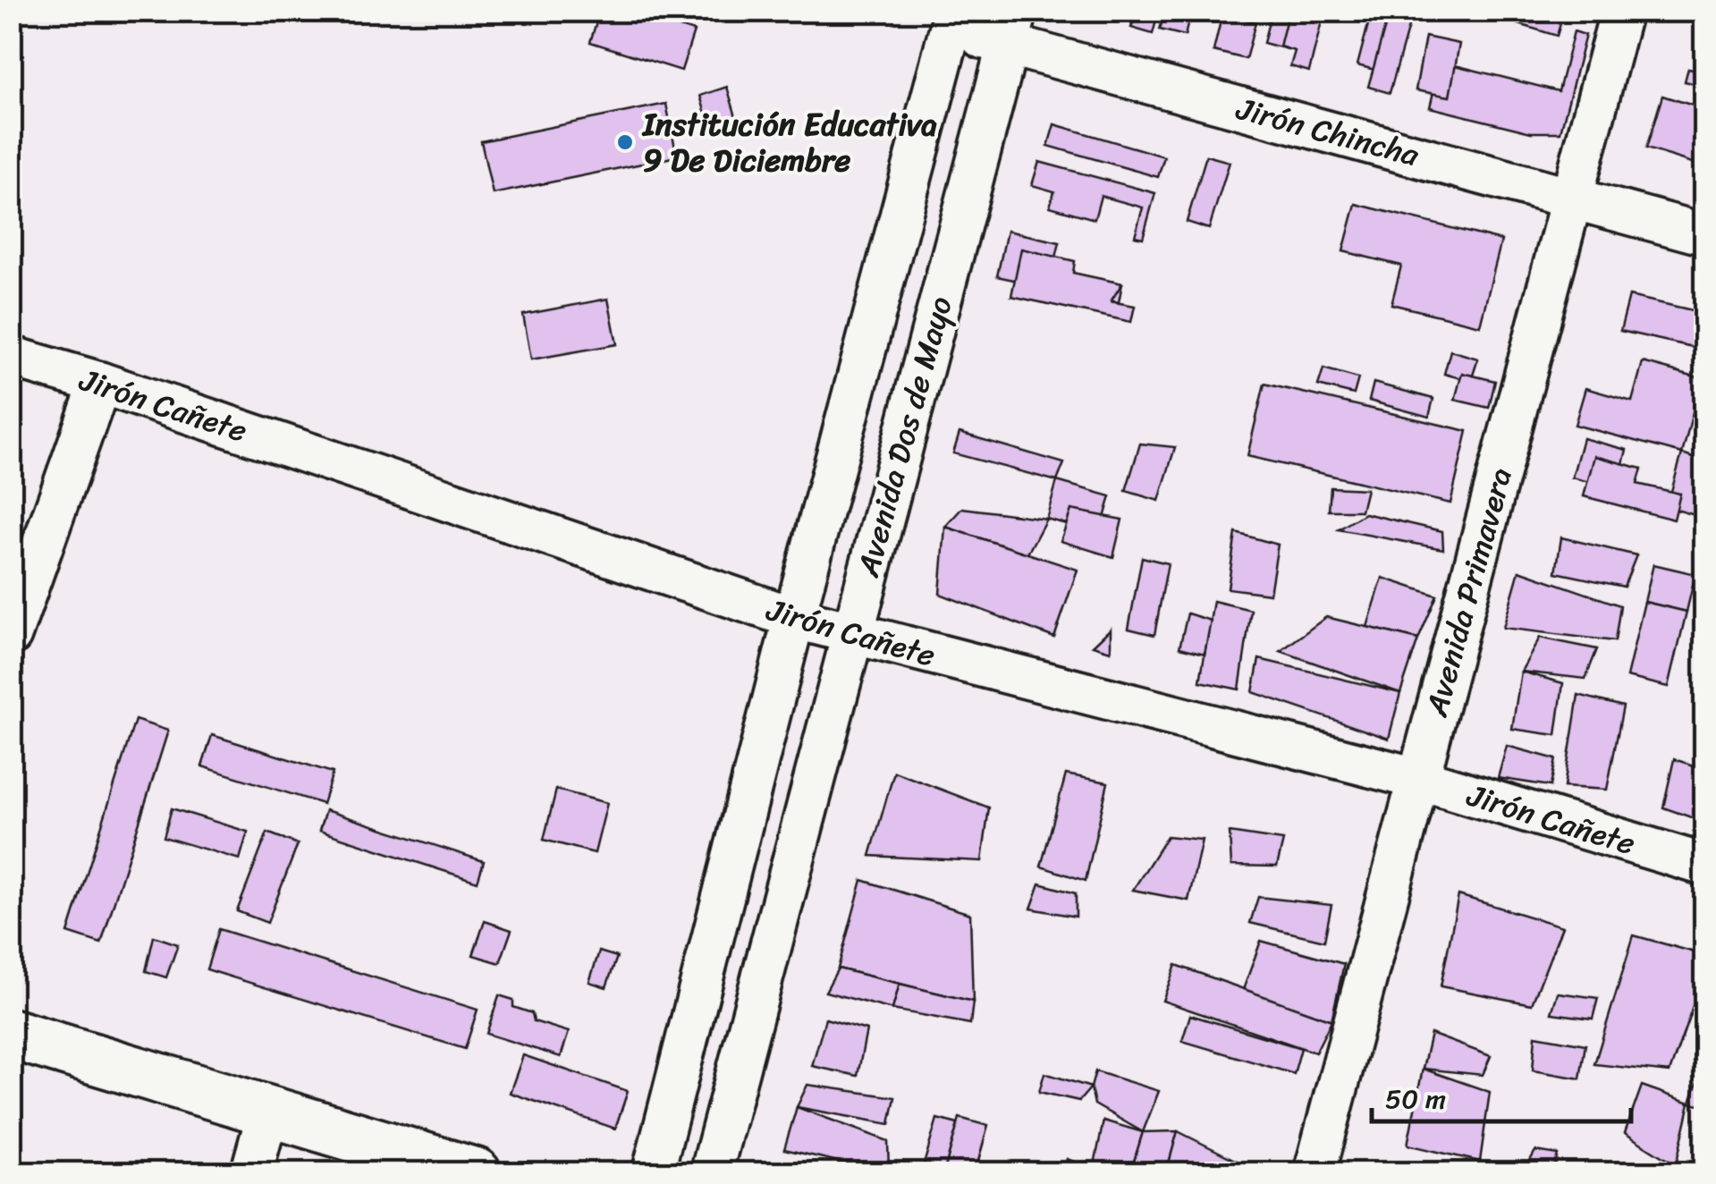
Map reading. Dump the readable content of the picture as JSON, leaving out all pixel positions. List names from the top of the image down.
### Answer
{
  "streets": {
    "street": [
      "Jirón Chincha",
      "Jirón Cañete",
      "Avenida Dos de Mayo",
      "Avenida Primavera"
    ]
  },
  "crossings": [
    ["Jirón Chincha", "Avenida Dos de Mayo"],
    ["Jirón Chincha", "Avenida Primavera"],
    ["Jirón Cañete", "Avenida Dos de Mayo"],
    ["Jirón Cañete", "Avenida Primavera"]
  ],
  "places": ["Institución Educativa 9 De Diciembre"],
  "scale_bar": "50 m"
}
